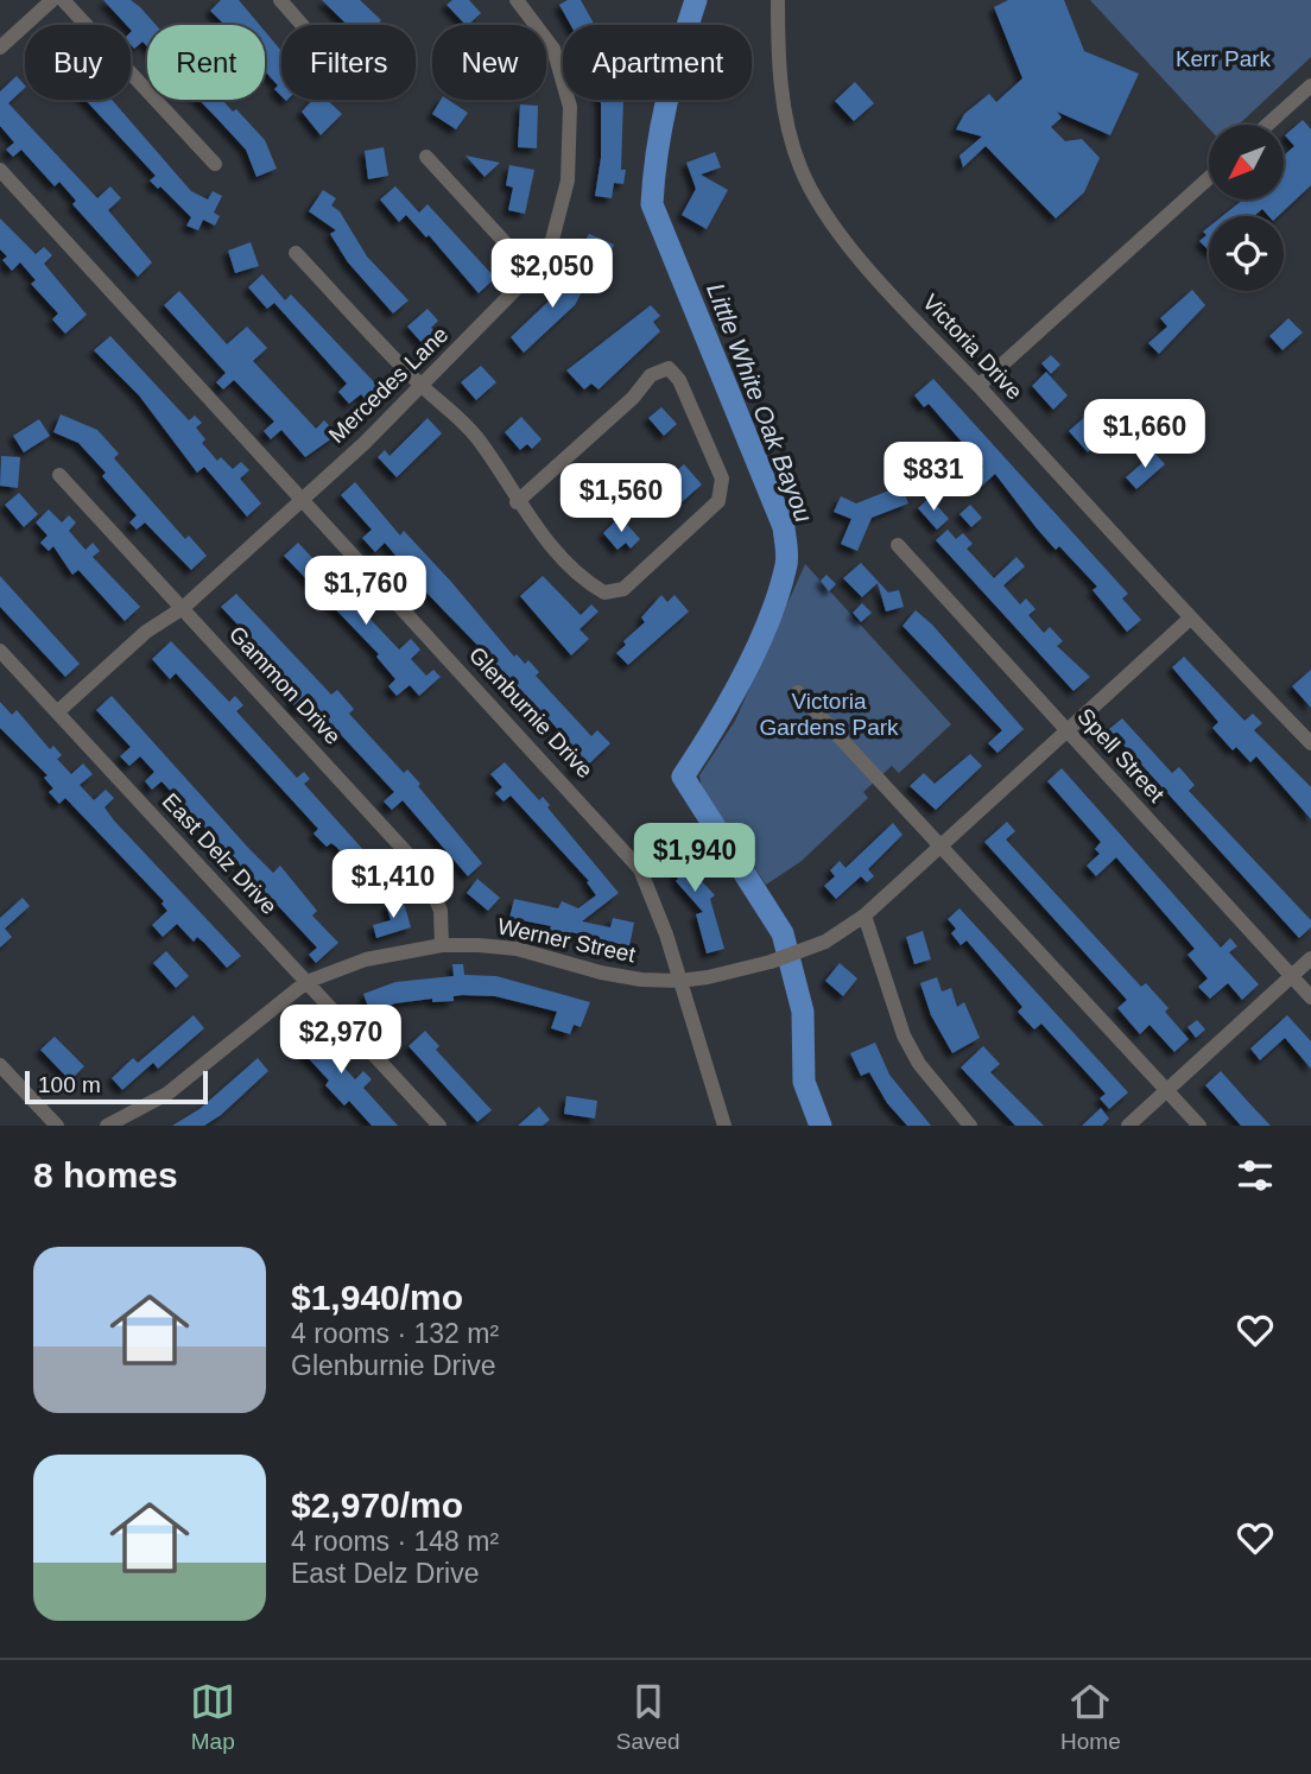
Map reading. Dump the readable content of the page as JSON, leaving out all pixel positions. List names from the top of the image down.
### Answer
{
  "streets": {
    "street": [
      "Victoria Drive",
      "Mercedes Lane",
      "Gammon Drive",
      "Glenburnie Drive",
      "Spell Street",
      "East Delz Drive",
      "Werner Street"
    ]
  },
  "crossings": [
    ["Victoria Drive", "Werner Street"],
    ["Mercedes Lane", "Gammon Drive"],
    ["Mercedes Lane", "Glenburnie Drive"],
    ["Mercedes Lane", "East Delz Drive"],
    ["Gammon Drive", "Werner Street"],
    ["Glenburnie Drive", "Werner Street"],
    ["Spell Street", "Werner Street"],
    ["East Delz Drive", "Werner Street"]
  ],
  "water": ["Little White Oak Bayou"],
  "parks": ["Kerr Park", "Victoria Gardens Park"],
  "scale_bar": "100 m",
  "north": "bottom left",
  "page": {
    "chip": [
      "Buy",
      "Rent",
      "Filters",
      "New",
      "Apartment"
    ],
    "price": [
      "$2,050",
      "$1,660",
      "$831",
      "$1,560",
      "$1,760",
      "$1,940",
      "$1,410",
      "$2,970"
    ],
    "scale": "100 m",
    "heading": "8 homes",
    "list": [
      {
        "name": "$1,940/mo",
        "note": "4 rooms · 132 m² · Glenburnie Drive"
      },
      {
        "name": "$2,970/mo",
        "note": "4 rooms · 148 m² · East Delz Drive"
      }
    ],
    "tabs": ["Map", "Saved", "Home"]
  }
}
